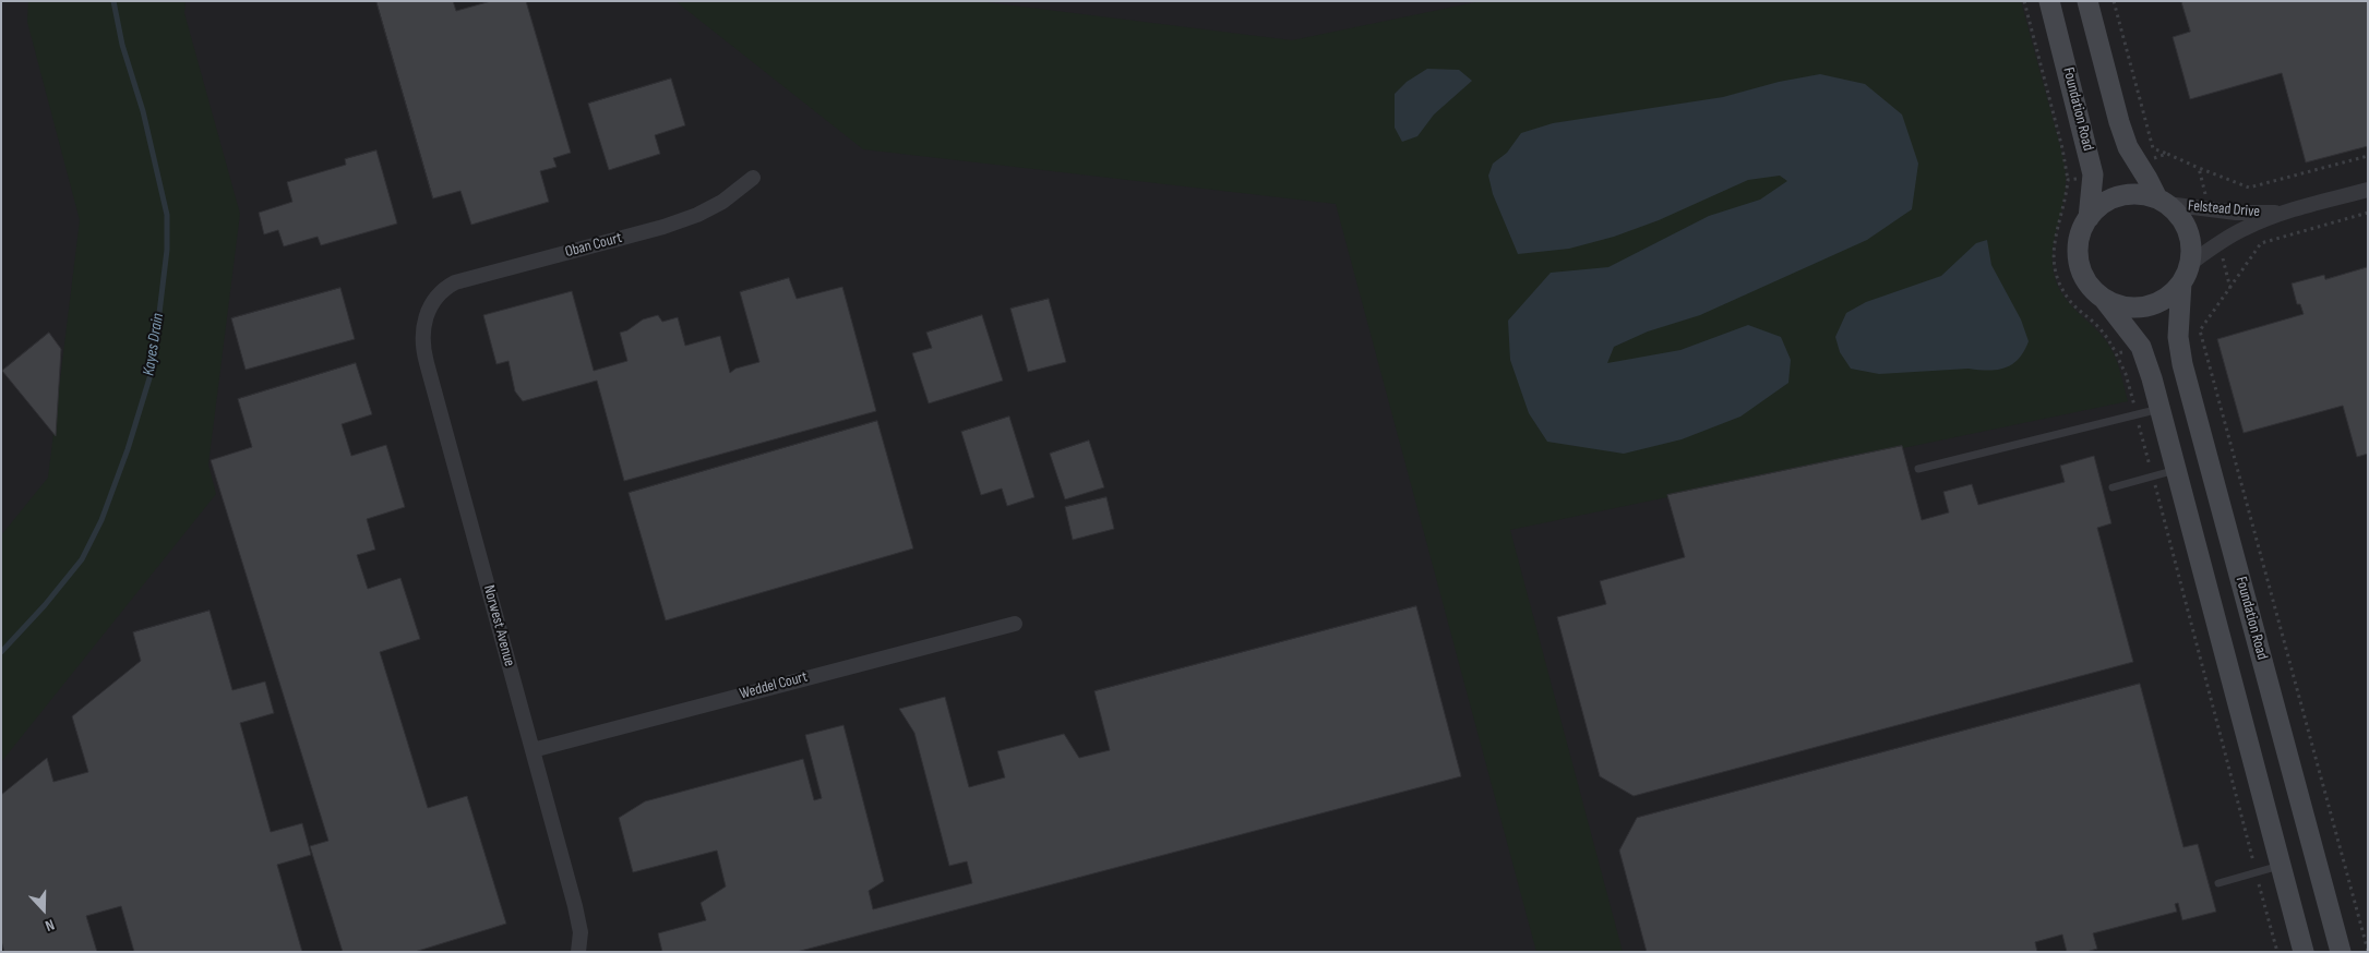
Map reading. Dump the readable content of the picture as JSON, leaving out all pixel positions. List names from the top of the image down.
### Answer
{
  "streets": {
    "street": [
      "Foundation Road",
      "Felstead Drive",
      "Oban Court",
      "Norwest Avenue",
      "Weddel Court"
    ]
  },
  "crossings": [
    ["Foundation Road", "Felstead Drive"],
    ["Oban Court", "Norwest Avenue"],
    ["Norwest Avenue", "Weddel Court"]
  ],
  "water": ["Kayes Drain"],
  "north": "bottom"
}
